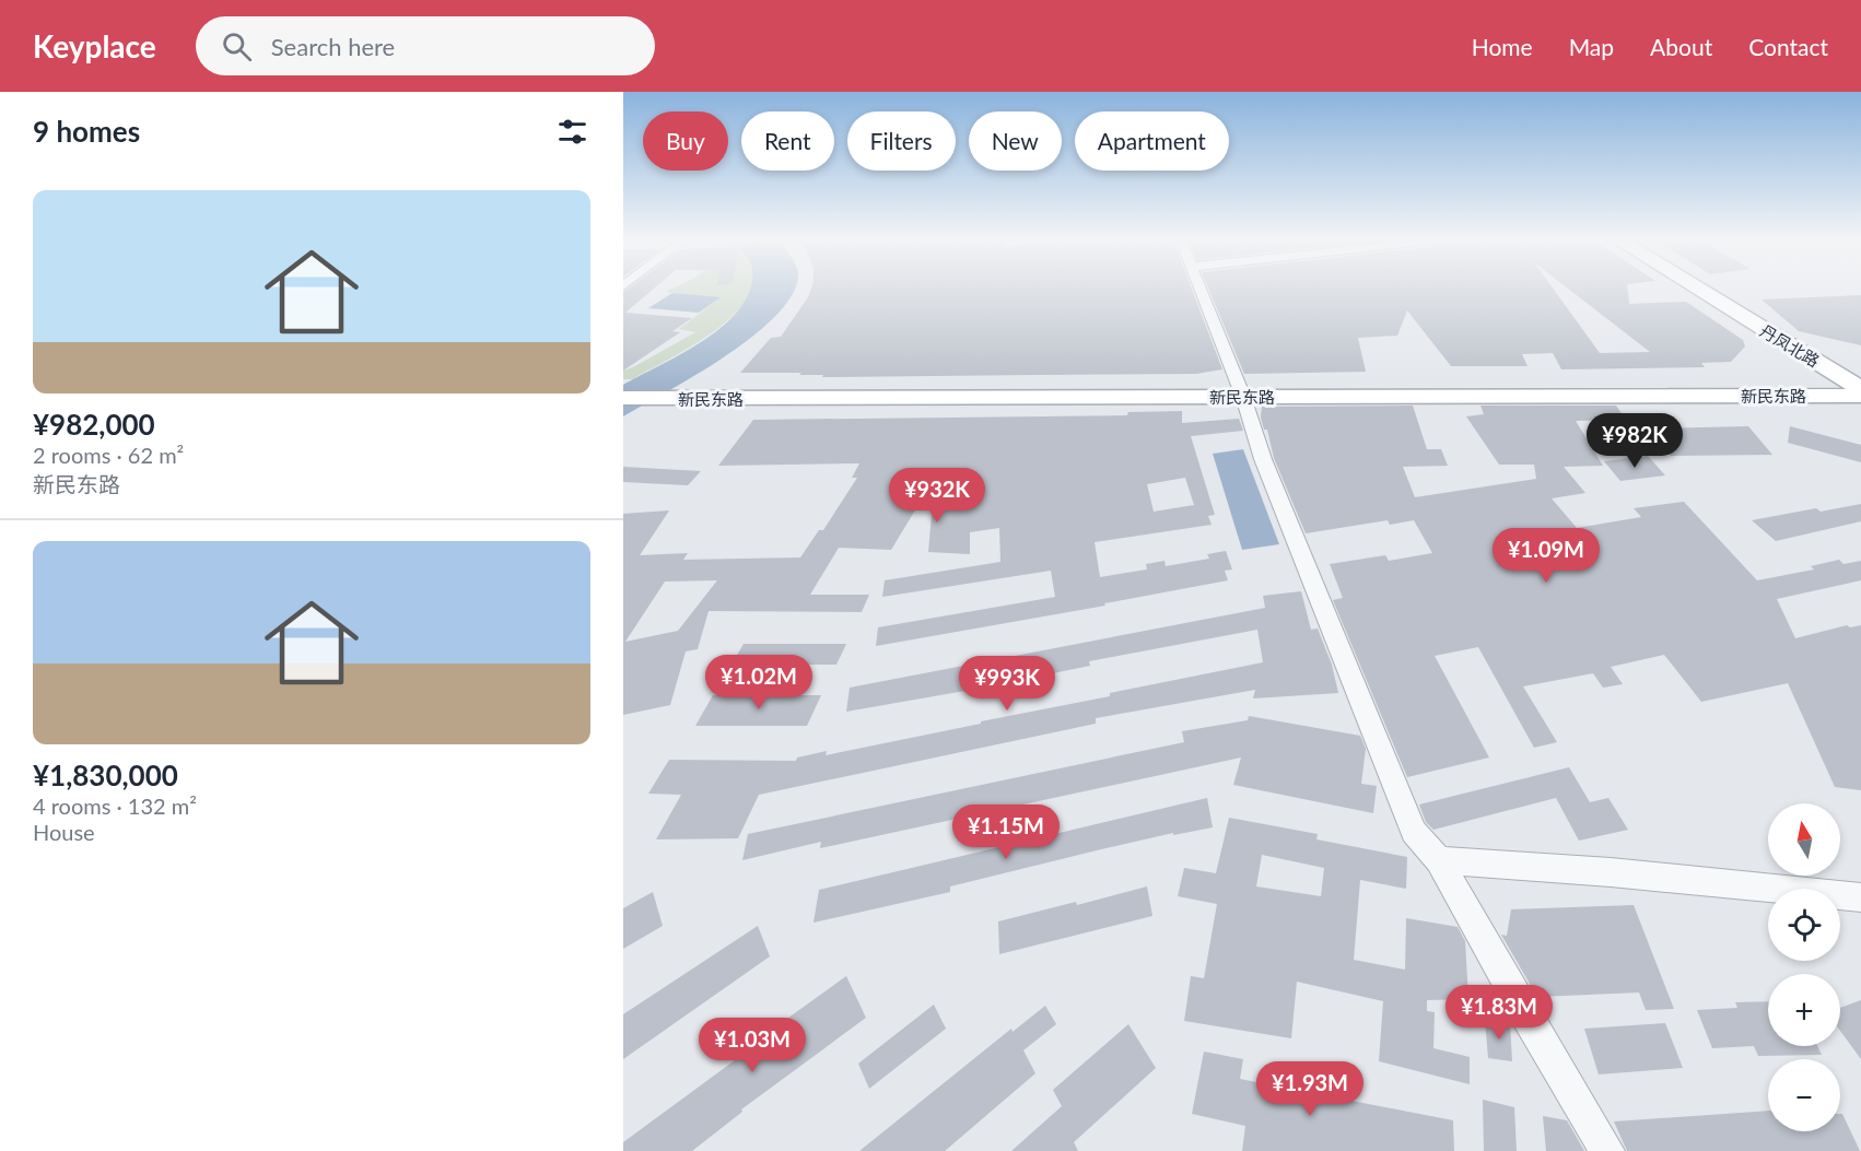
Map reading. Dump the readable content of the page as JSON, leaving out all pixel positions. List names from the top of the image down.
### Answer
{
  "streets": {
    "street": ["丹凤北路", "新民东路"]
  },
  "crossings": [
    ["丹凤北路", "新民东路"]
  ],
  "north": "top",
  "page": {
    "header": "Keyplace",
    "search": "Search here",
    "nav": [
      "Home",
      "Map",
      "About",
      "Contact"
    ],
    "heading": "9 homes",
    "chip": [
      "Buy",
      "Rent",
      "Filters",
      "New",
      "Apartment"
    ],
    "list": [
      {
        "name": "¥982,000",
        "note": "2 rooms · 62 m² · 新民东路"
      },
      {
        "name": "¥1,830,000",
        "note": "4 rooms · 132 m² · House"
      }
    ],
    "price": [
      "¥982K",
      "¥932K",
      "¥1.09M",
      "¥1.02M",
      "¥993K",
      "¥1.15M",
      "¥1.83M",
      "¥1.03M",
      "¥1.93M"
    ],
    "map_buttons": ["+", "−"]
  }
}
